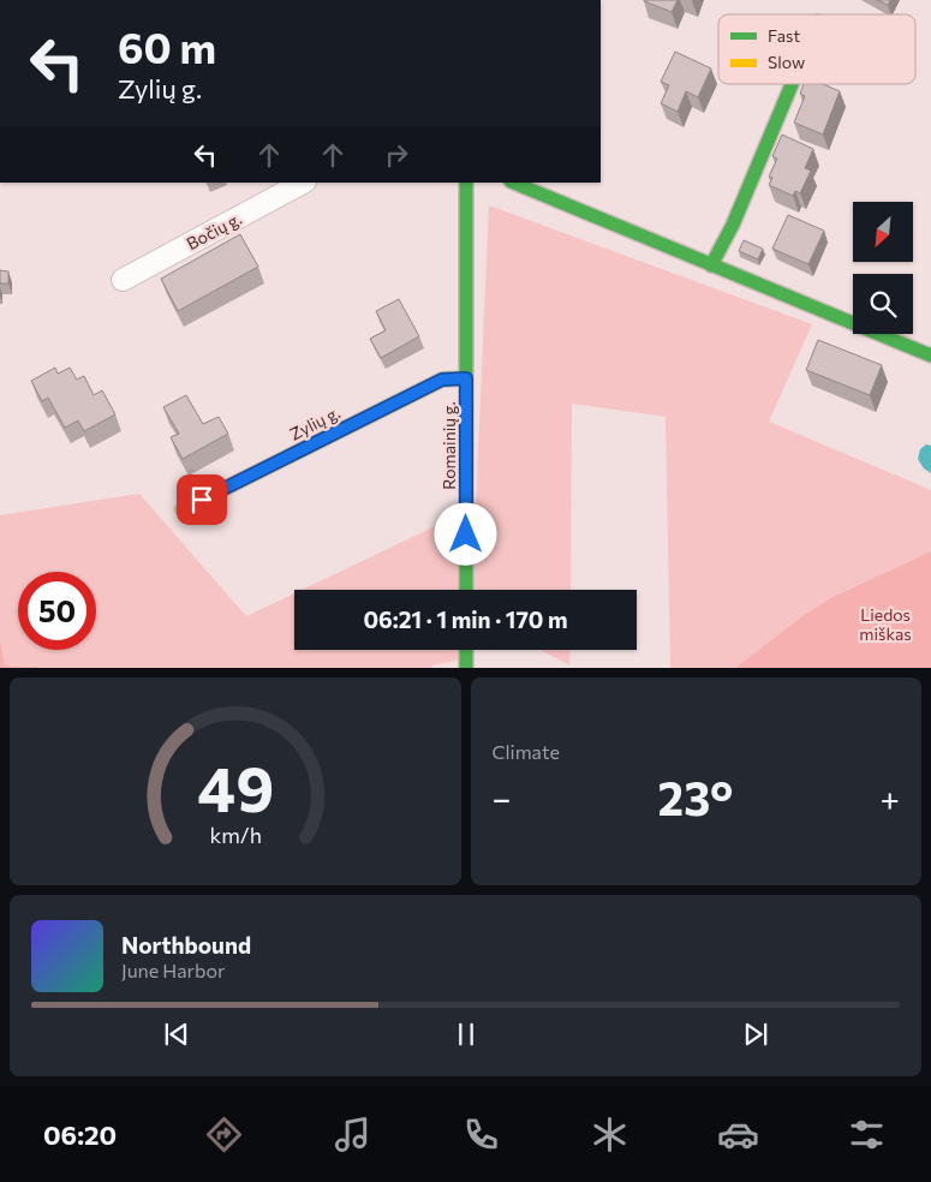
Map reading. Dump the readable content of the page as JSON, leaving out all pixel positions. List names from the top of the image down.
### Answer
{
  "streets": {
    "street": ["Bočių g.", "Zylių g.", "Romainių g."]
  },
  "crossings": [
    ["Zylių g.", "Romainių g."]
  ],
  "parks": ["Liedos miškas"],
  "legend": ["Fast", "Slow"],
  "north": "bottom left",
  "page": {
    "turn": ["60 m", "Zylių g."],
    "limit": "50",
    "trip": "06:21 · 1 min · 170 m",
    "tile": "Climate",
    "heat": ["−", "23°", "+"],
    "song": ["Northbound", "June Harbor"],
    "tabs": "06:20",
    "gauge": ["49", "km/h"]
  }
}
